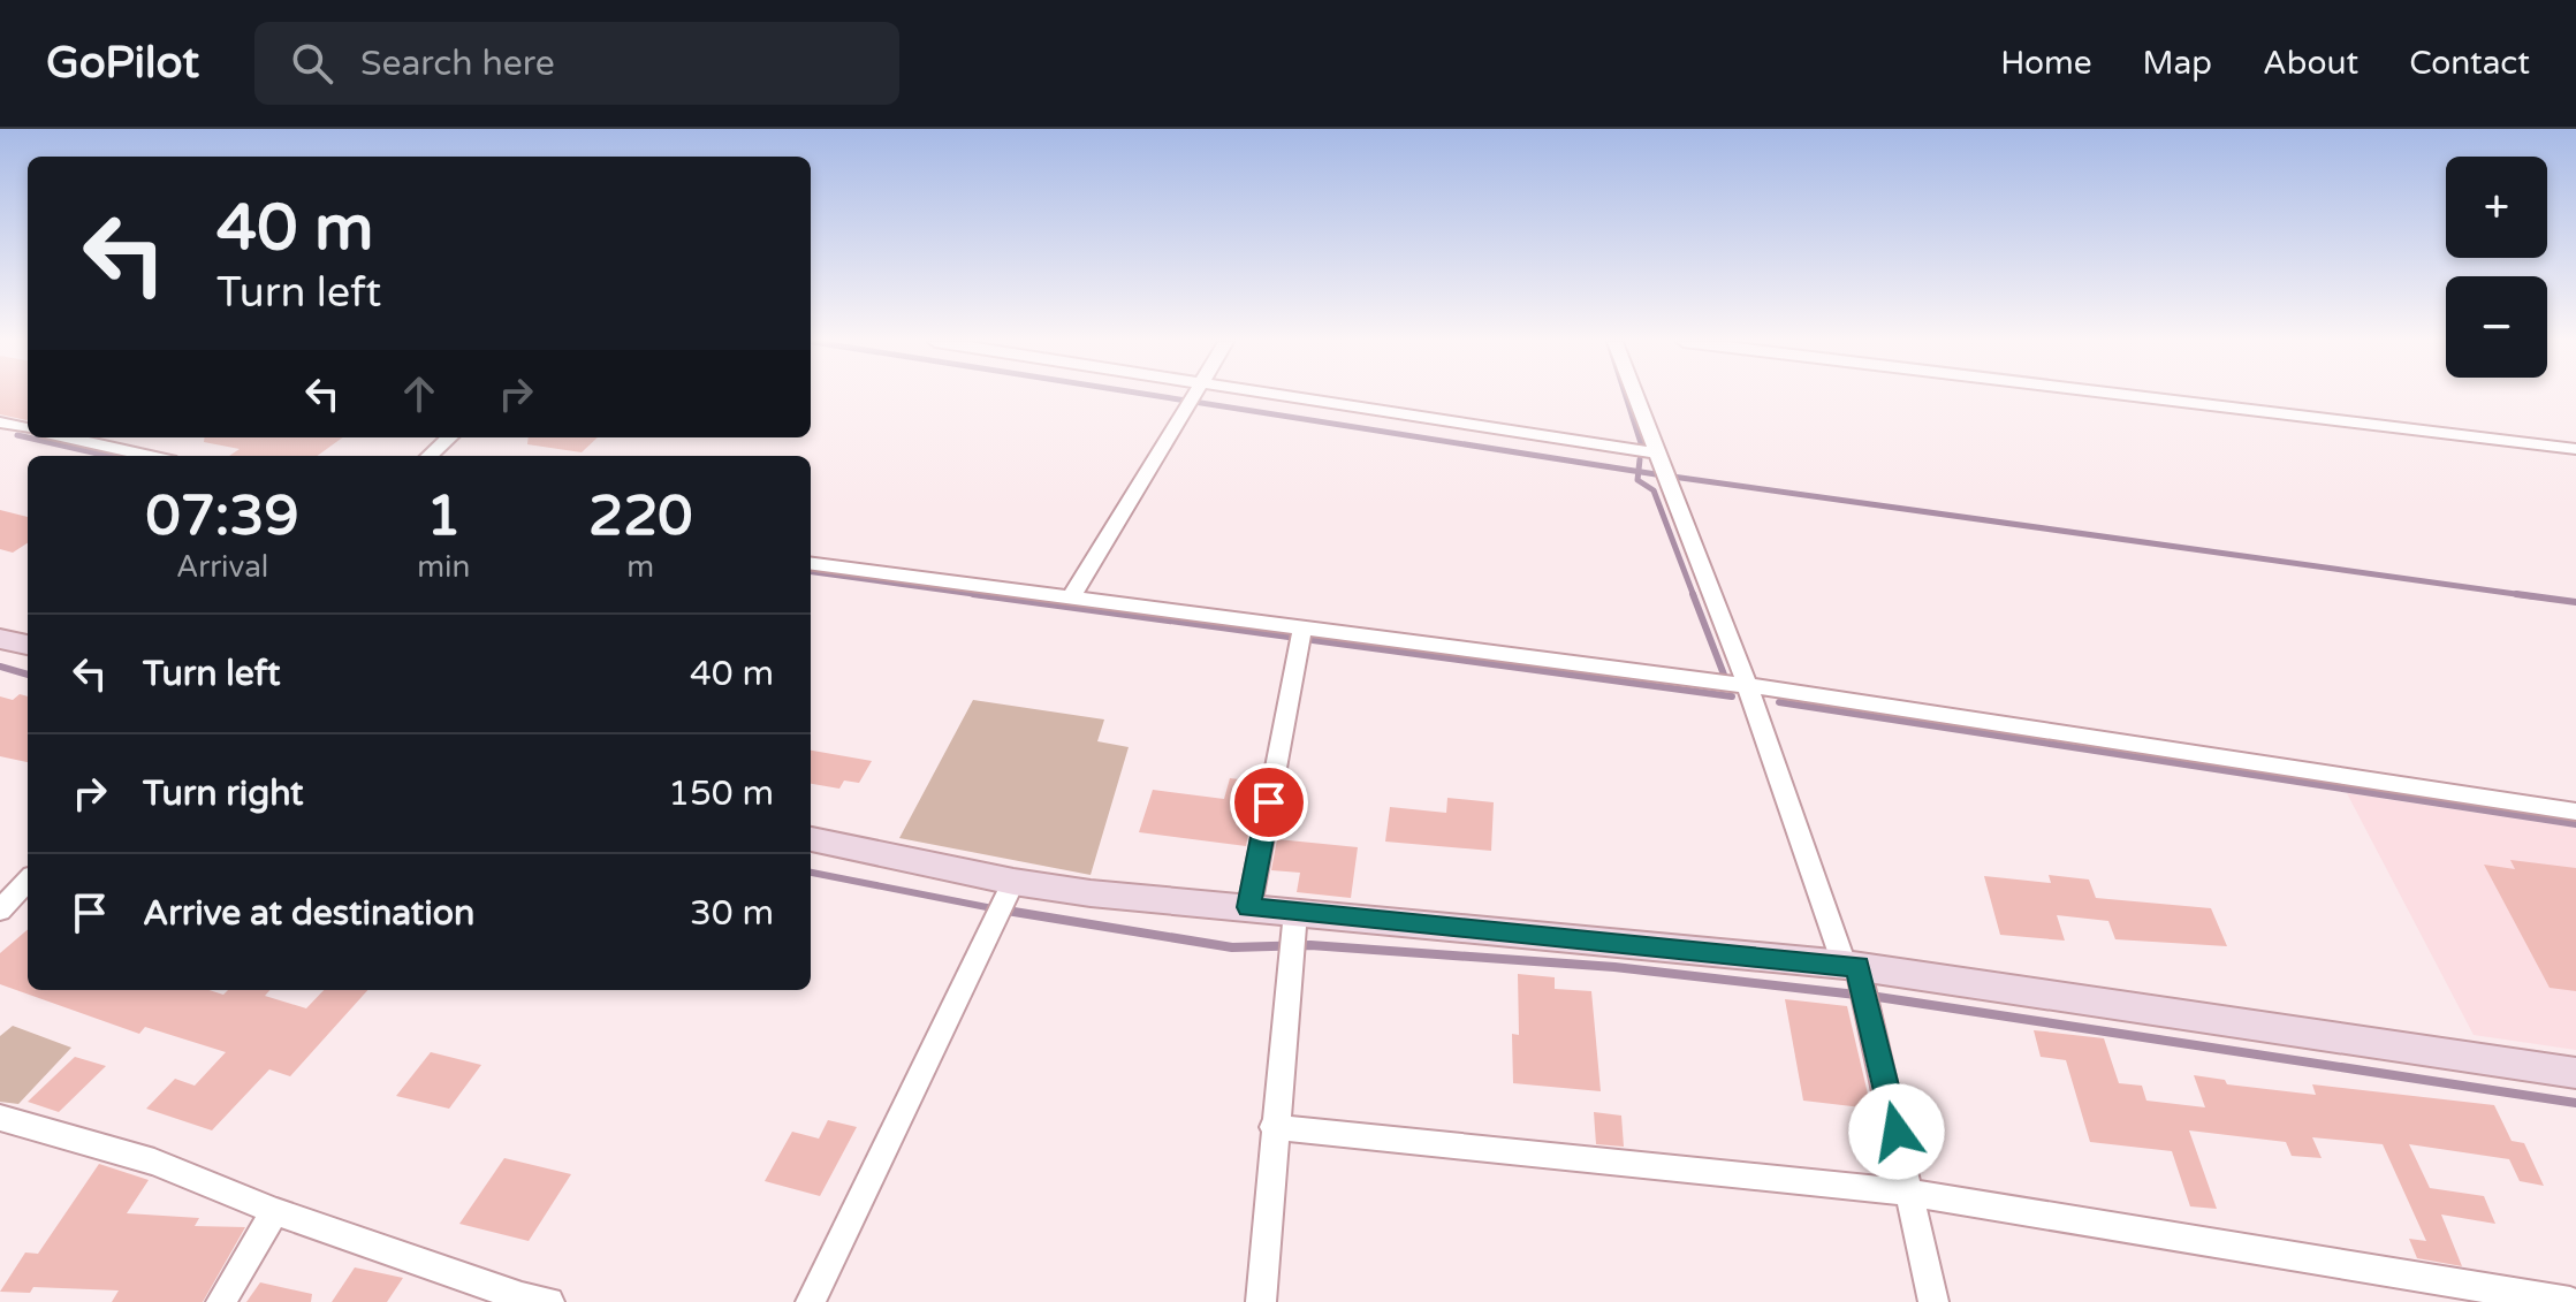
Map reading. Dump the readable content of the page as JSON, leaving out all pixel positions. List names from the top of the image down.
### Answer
{
  "page": {
    "header": "GoPilot",
    "search": "Search here",
    "nav": [
      "Home",
      "Map",
      "About",
      "Contact"
    ],
    "map_buttons": ["+", "−"],
    "turn": ["40 m", "Turn left"],
    "eta": [
      "07:39",
      "Arrival",
      "1",
      "min",
      "220",
      "m"
    ],
    "list": [
      {
        "name": "Turn left",
        "value": "40 m"
      },
      {
        "name": "Turn right",
        "value": "150 m"
      },
      {
        "name": "Arrive at destination",
        "value": "30 m"
      }
    ]
  }
}
